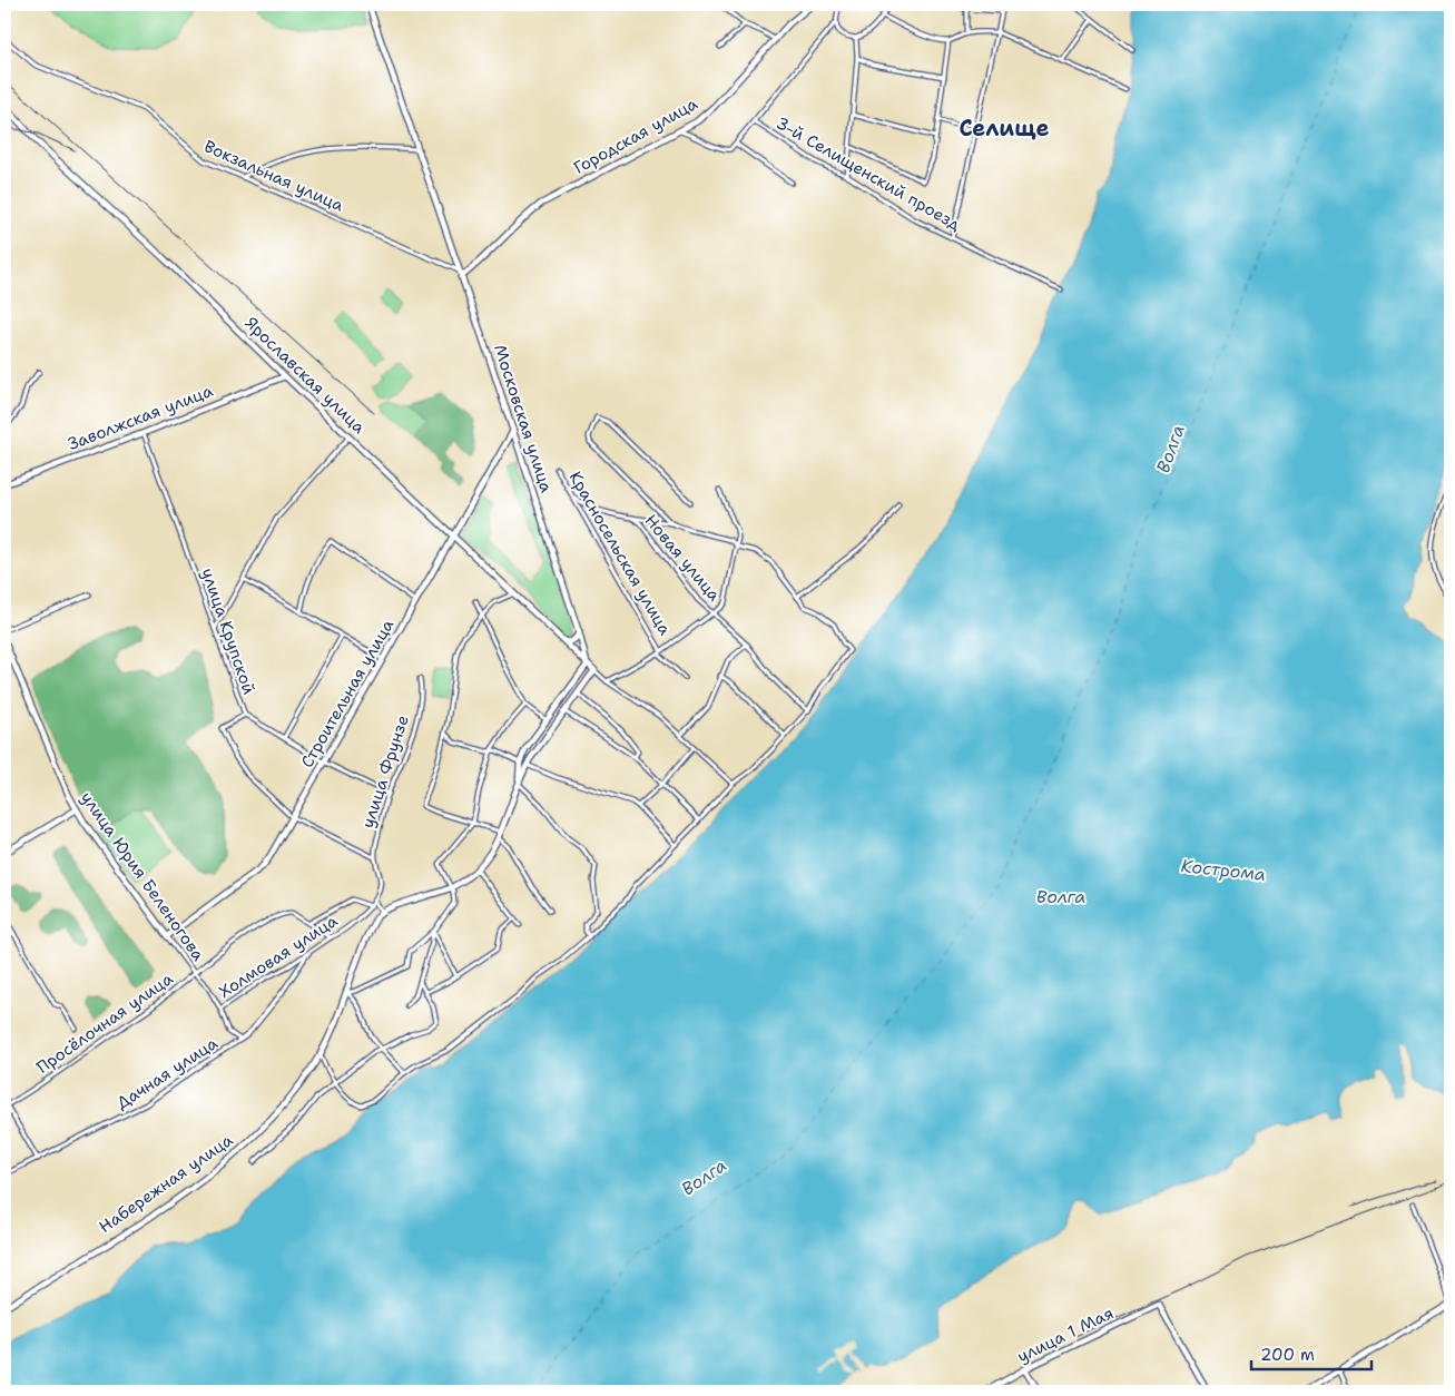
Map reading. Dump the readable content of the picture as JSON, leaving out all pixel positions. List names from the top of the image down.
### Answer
{
  "streets": {
    "street": [
      "Городская улица",
      "3-й Селищенский проезд",
      "Вокзальная улица",
      "Ярославская улица",
      "Заволжская улица",
      "Московская улица",
      "Красносельская улица",
      "Новая улица",
      "улица Крупской",
      "Строительная улица",
      "улица Фрунзе",
      "улица Юрия Беленогова",
      "Холмовая улица",
      "Просёлочная улица",
      "Дачная улица",
      "Набережная улица",
      "улица 1 Мая"
    ]
  },
  "crossings": [
    ["Городская улица", "Московская улица"],
    ["Вокзальная улица", "Московская улица"],
    ["Ярославская улица", "Заволжская улица"],
    ["Ярославская улица", "Московская улица"],
    ["Ярославская улица", "Строительная улица"],
    ["Заволжская улица", "улица Крупской"],
    ["Московская улица", "Строительная улица"],
    ["улица Крупской", "Строительная улица"],
    ["улица Крупской", "улица Фрунзе"],
    ["Строительная улица", "улица Юрия Беленогова"],
    ["улица Фрунзе", "Холмовая улица"],
    ["улица Юрия Беленогова", "Холмовая улица"],
    ["улица Юрия Беленогова", "Просёлочная улица"],
    ["улица Юрия Беленогова", "Дачная улица"],
    ["Холмовая улица", "Просёлочная улица"],
    ["Холмовая улица", "Дачная улица"]
  ],
  "districts": ["Селище"],
  "water": ["Волга", "Кострома"],
  "scale_bar": "200 m"
}
